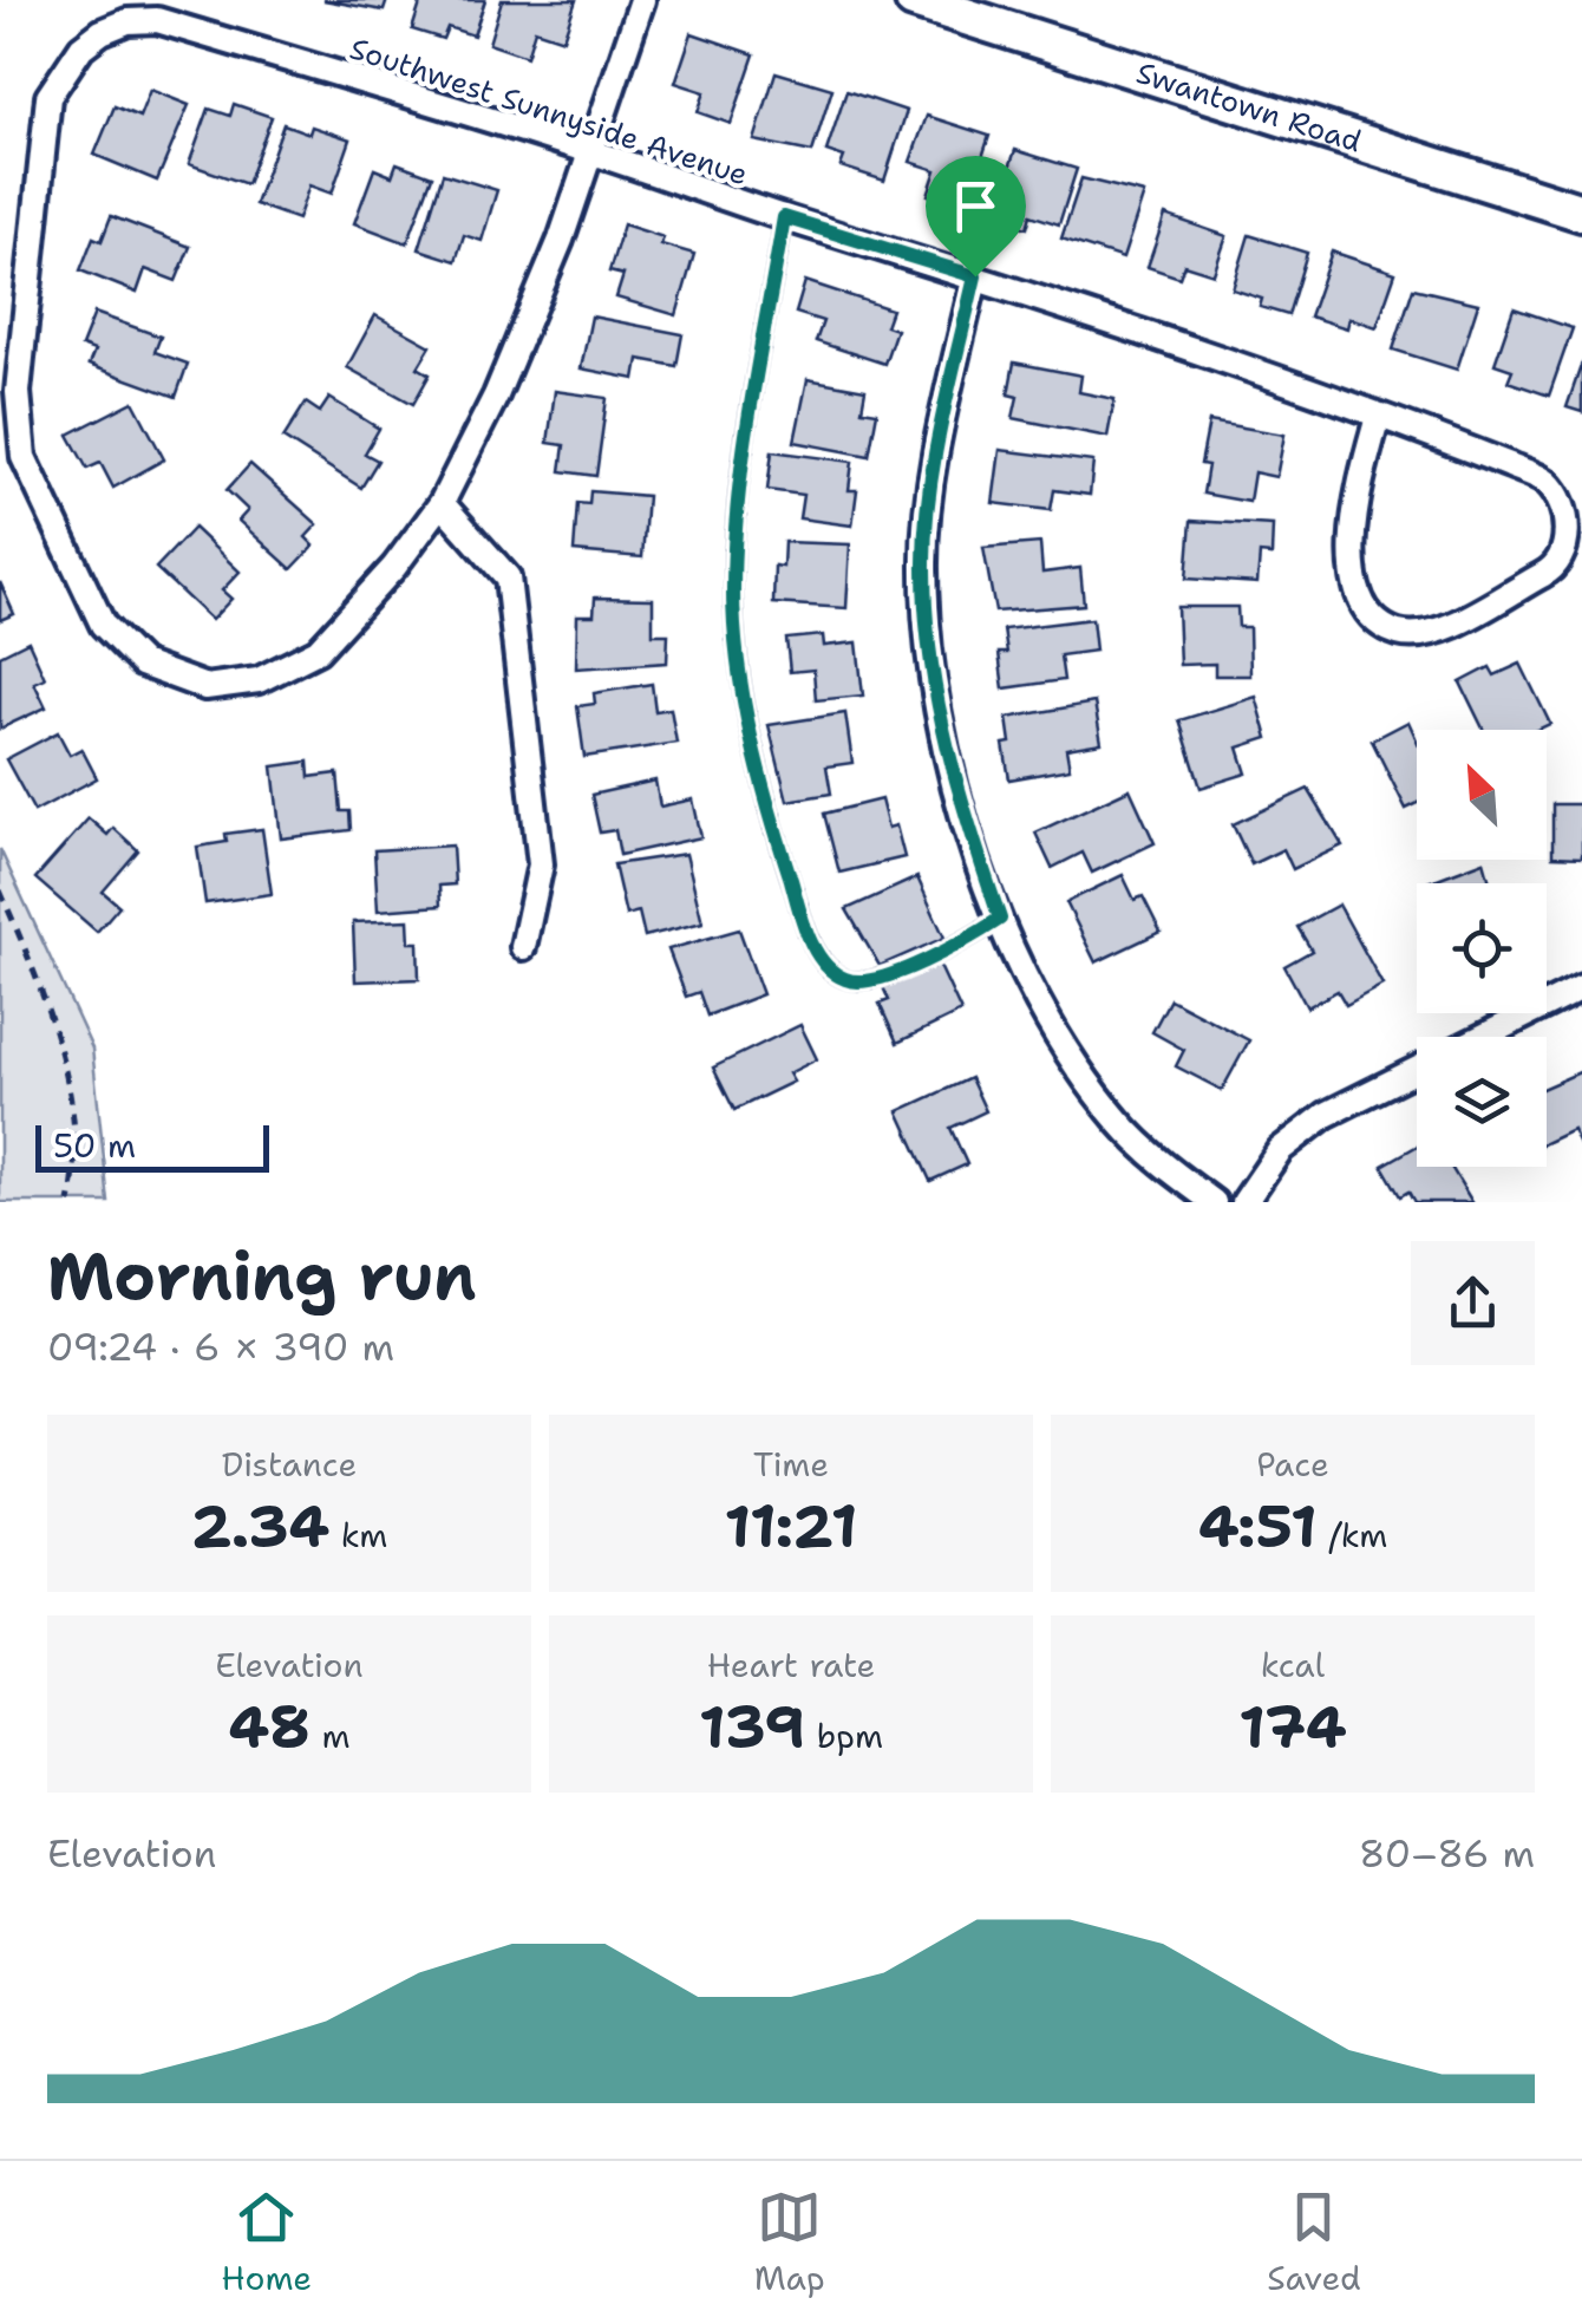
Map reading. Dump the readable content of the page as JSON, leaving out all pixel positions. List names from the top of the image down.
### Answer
{
  "streets": {
    "street": ["Swantown Road", "Southwest Sunnyside Avenue"]
  },
  "scale_bar": "50 m",
  "north": "top left",
  "page": {
    "scale": "50 m",
    "heading": ["Morning run", "09:24 · 6 × 390 m"],
    "stats": [
      ["Distance", "2.34 km"],
      ["Time", "11:21"],
      ["Pace", "4:51 /km"],
      ["Elevation", "48 m"],
      ["Heart rate", "139 bpm"],
      ["kcal", "174"]
    ],
    "chart": ["Elevation", "80–86 m"],
    "tabs": ["Home", "Map", "Saved"]
  }
}
